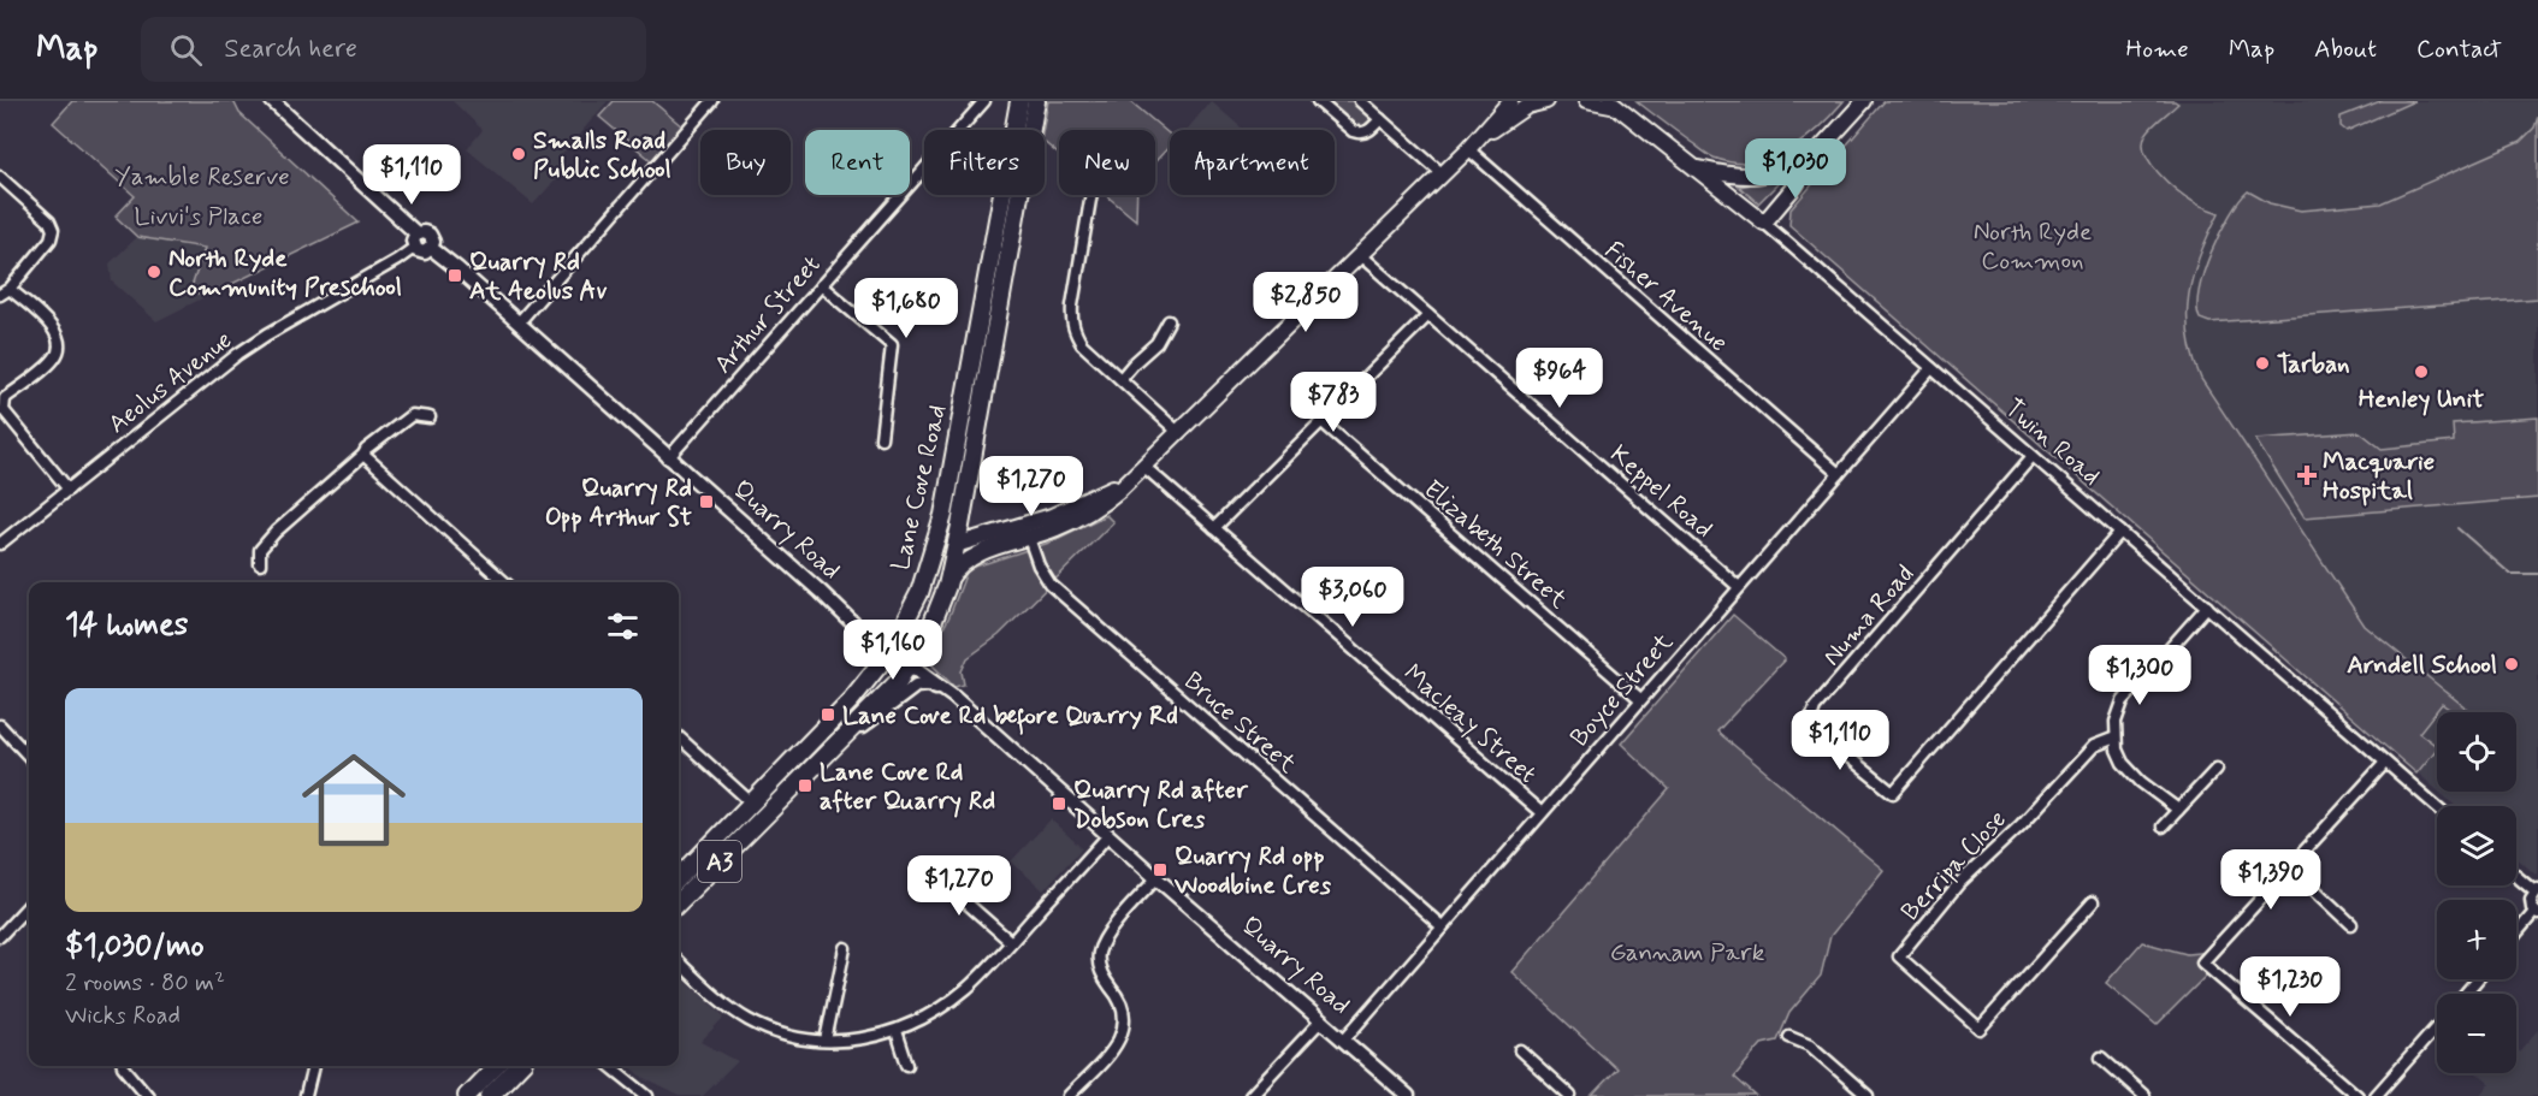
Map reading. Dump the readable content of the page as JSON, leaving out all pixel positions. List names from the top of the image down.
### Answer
{
  "streets": {
    "highway": ["Lane Cove Road", "Quarry Road", "A3"],
    "main road": ["Twin Road"],
    "street": [
      "Fisher Avenue",
      "Arthur Street",
      "Aeolus Avenue",
      "Keppel Road",
      "Elizabeth Street",
      "Numa Road",
      "Boyce Street",
      "Bruce Street",
      "Macleay Street",
      "Berripa Close"
    ]
  },
  "crossings": [
    ["Fisher Avenue", "Boyce Street"],
    ["Arthur Street", "Quarry Road"],
    ["Aeolus Avenue", "Quarry Road"],
    ["Twin Road", "Numa Road"],
    ["Twin Road", "Boyce Street"],
    ["Lane Cove Road", "Quarry Road"],
    ["Keppel Road", "Boyce Street"],
    ["Quarry Road", "Boyce Street"],
    ["Elizabeth Street", "Boyce Street"],
    ["Boyce Street", "Bruce Street"],
    ["Boyce Street", "Macleay Street"]
  ],
  "parks": [
    "Yamble Reserve",
    "Livvi's Place",
    "North Ryde Common",
    "Gannam Park"
  ],
  "places": {
    "other": [
      "Smalls Road Public School",
      "North Ryde Community Preschool",
      "Tarban",
      "Henley Unit",
      "Arndell School"
    ],
    "transit": [
      "Quarry Rd At Aeolus Av",
      "Quarry Rd Opp Arthur St",
      "Lane Cove Rd before Quarry Rd",
      "Lane Cove Rd after Quarry Rd",
      "Quarry Rd after Dobson Cres",
      "Quarry Rd opp Woodbine Cres"
    ],
    "health": ["Macquarie Hospital"]
  },
  "page": {
    "header": "Map",
    "search": "Search here",
    "nav": [
      "Home",
      "Map",
      "About",
      "Contact"
    ],
    "chip": [
      "Buy",
      "Rent",
      "Filters",
      "New",
      "Apartment"
    ],
    "price": [
      "$1,030",
      "$1,110",
      "$2,850",
      "$1,680",
      "$964",
      "$783",
      "$1,270",
      "$3,060",
      "$1,160",
      "$1,300",
      "$1,110",
      "$1,390",
      "$1,270",
      "$1,230"
    ],
    "heading": "14 homes",
    "list": [
      {
        "name": "$1,030/mo",
        "note": "2 rooms · 80 m² · Wicks Road"
      }
    ],
    "map_buttons": ["+", "−"]
  }
}
